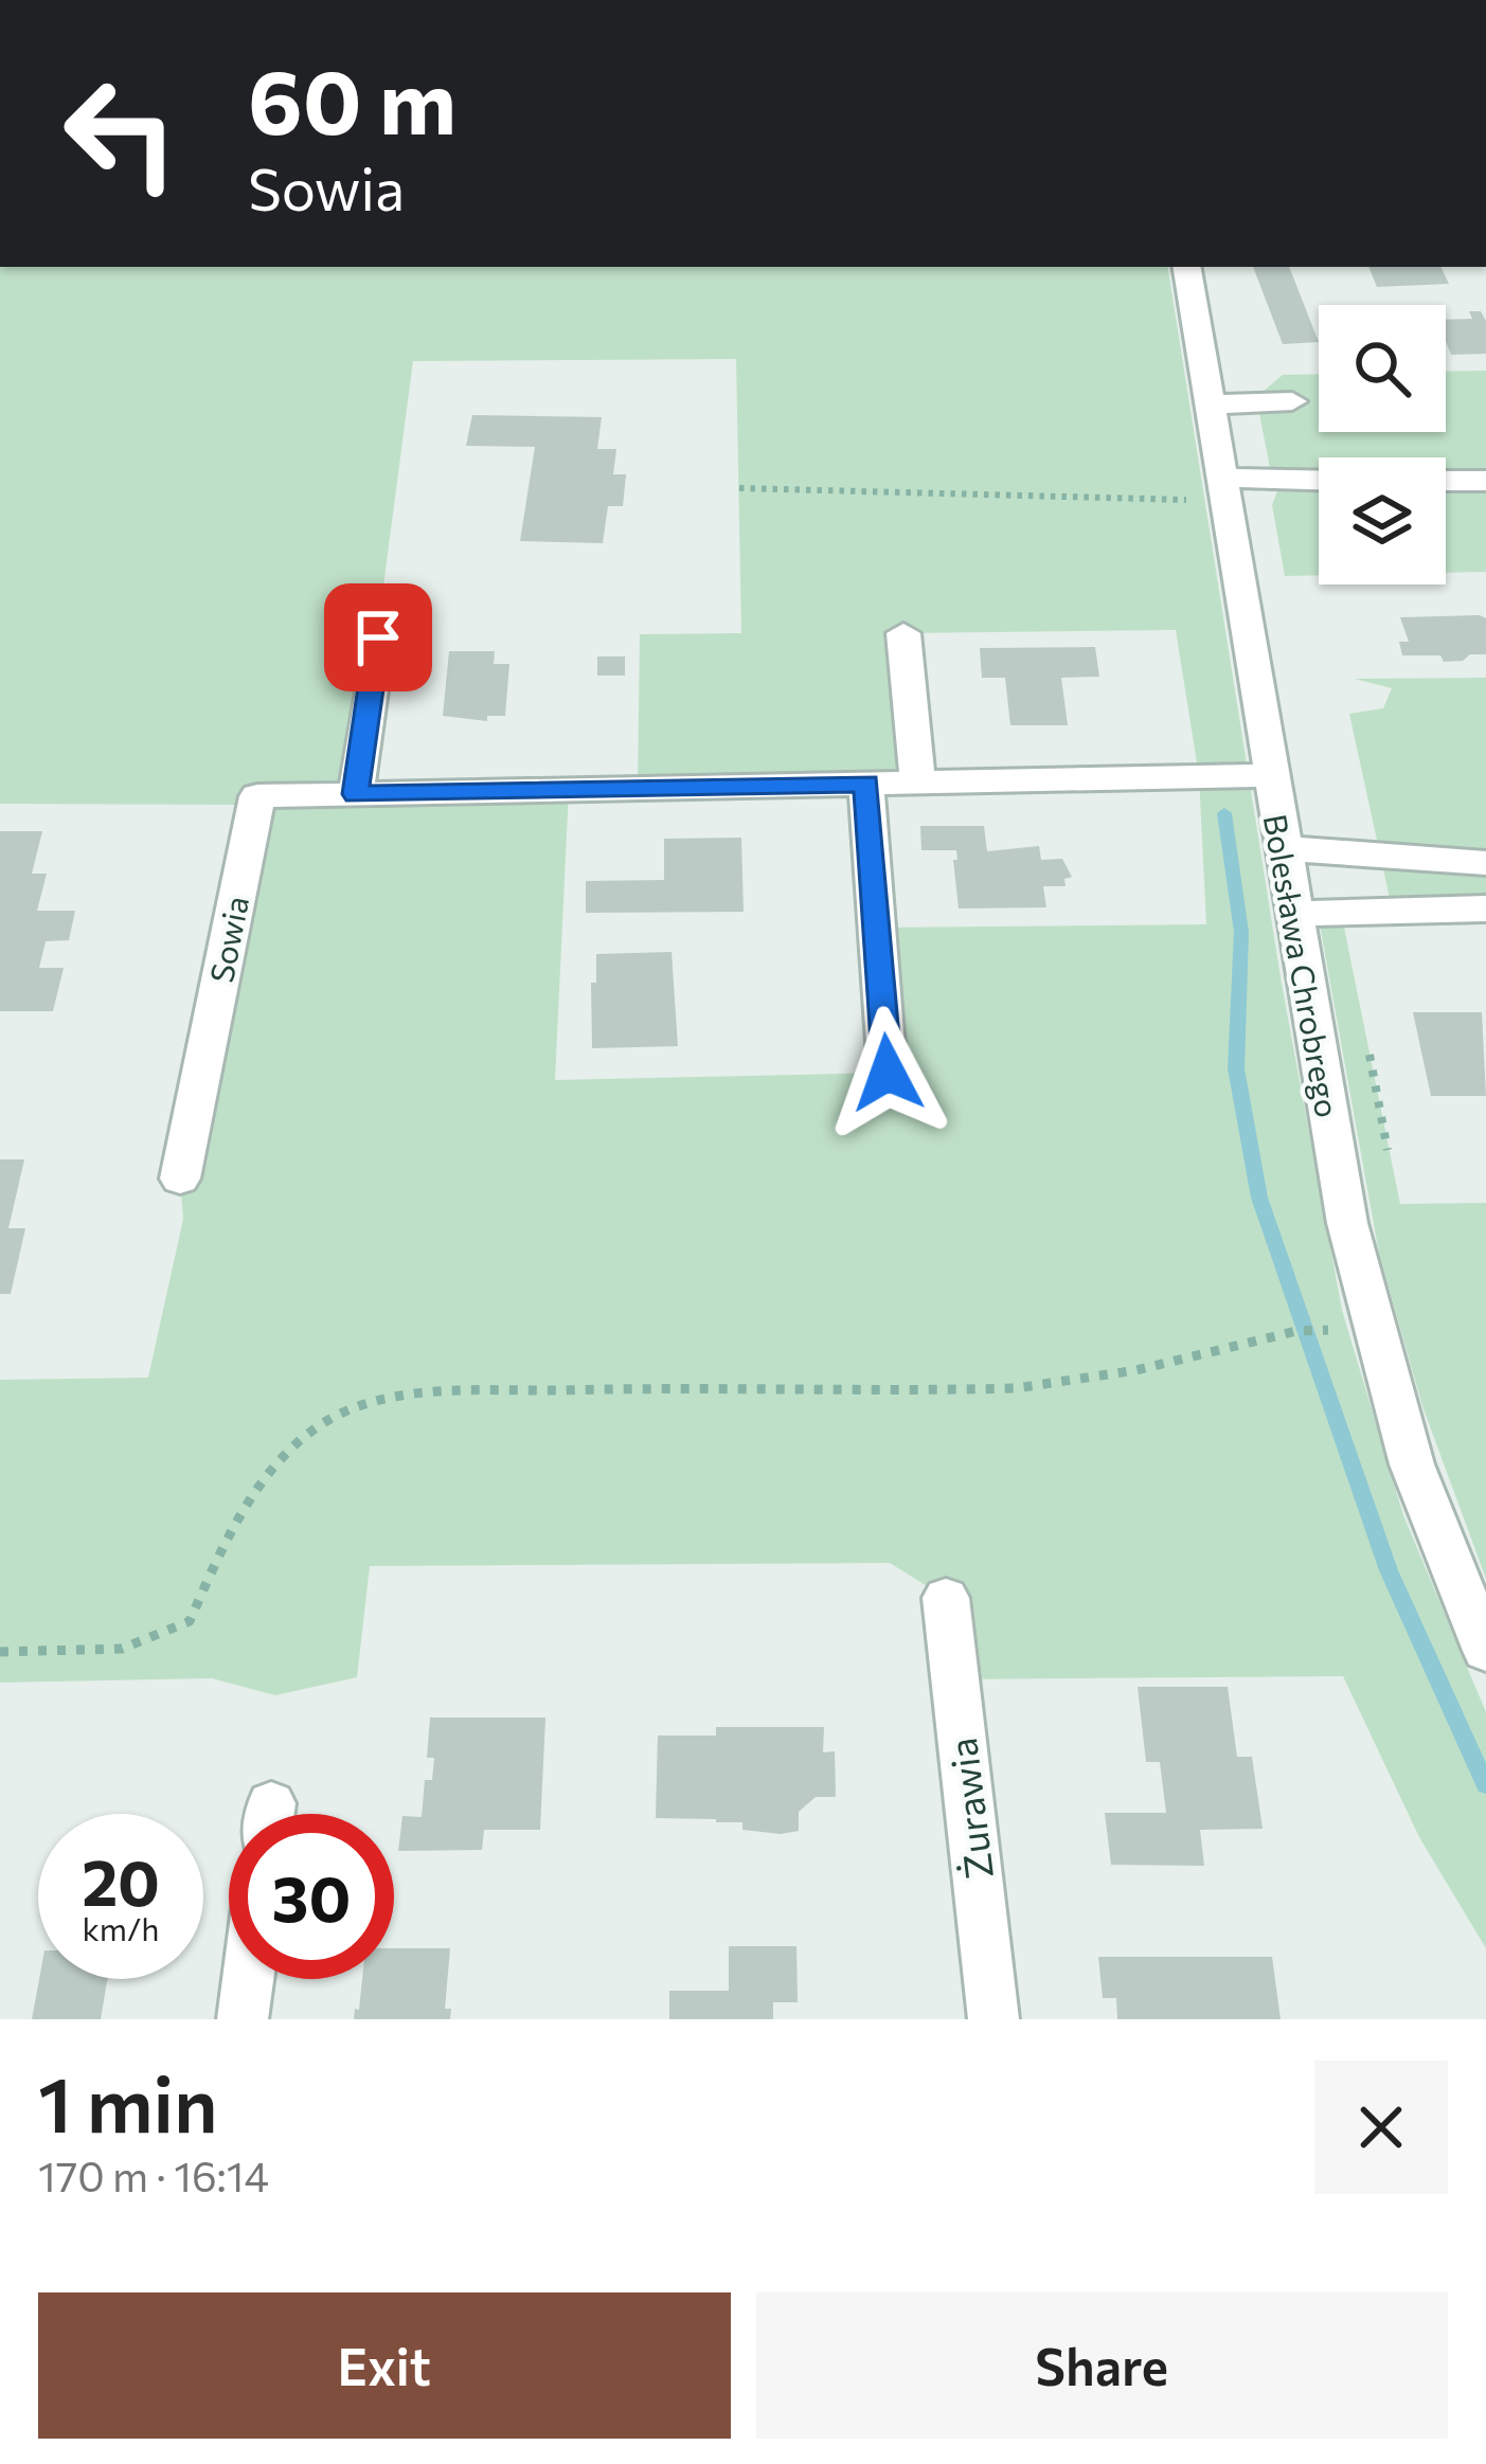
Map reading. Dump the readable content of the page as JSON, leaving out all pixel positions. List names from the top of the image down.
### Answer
{
  "streets": {
    "street": ["Sowia", "Bolesława Chrobrego", "Żurawia"]
  },
  "crossings": [
    ["Sowia", "Bolesława Chrobrego"]
  ],
  "page": {
    "turn": ["60 m", "Sowia"],
    "speed": "20 km/h",
    "limit": "30",
    "heading": ["1 min", "170 m · 16:14"],
    "buttons": ["Exit", "Share"]
  }
}
